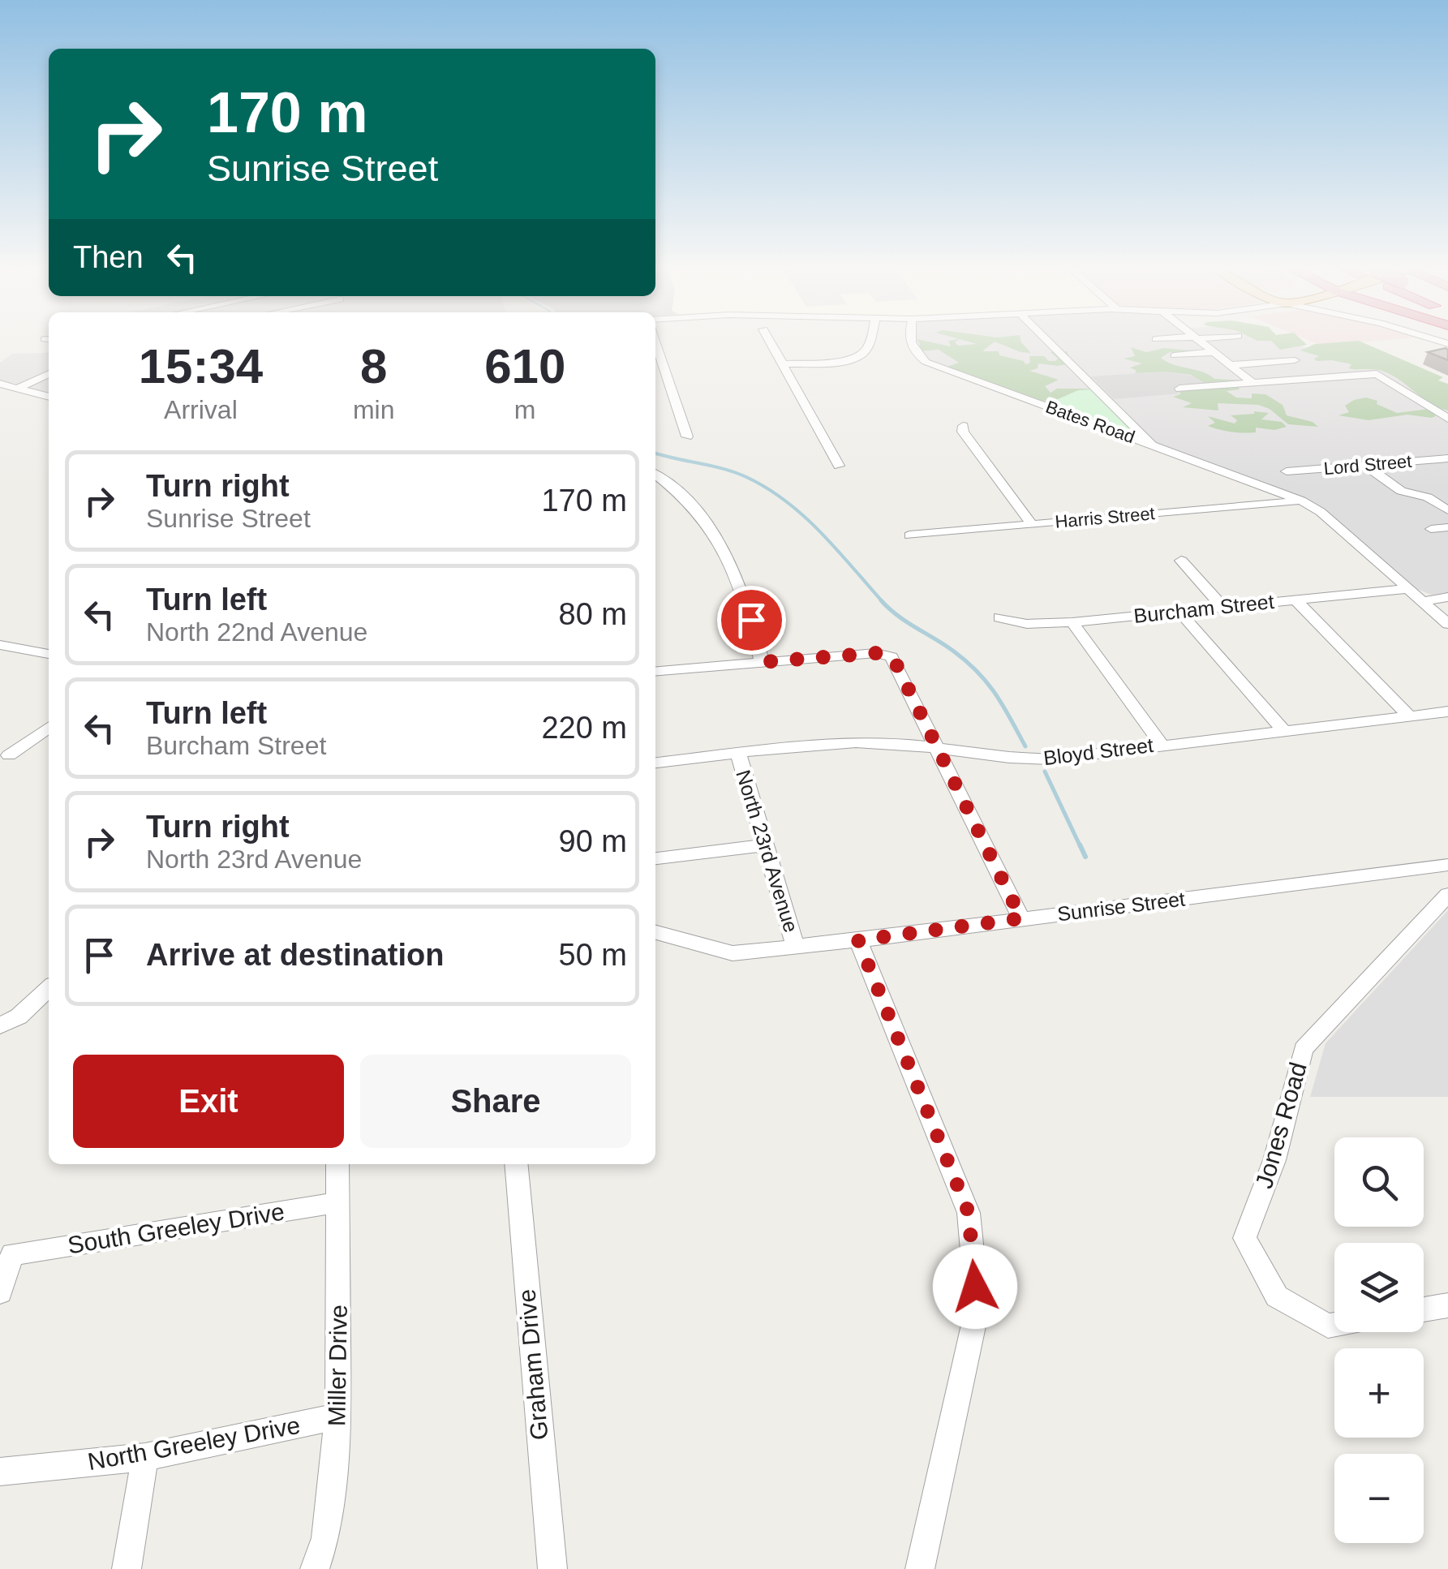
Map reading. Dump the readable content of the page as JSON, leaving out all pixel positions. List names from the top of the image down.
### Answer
{
  "streets": {
    "street": [
      "Bates Road",
      "Lord Street",
      "Harris Street",
      "Burcham Street",
      "Bloyd Street",
      "North 23rd Avenue",
      "Sunrise Street",
      "Jones Road",
      "South Greeley Drive",
      "Graham Drive",
      "Miller Drive",
      "North Greeley Drive"
    ]
  },
  "crossings": [
    ["Bates Road", "Harris Street"],
    ["Bates Road", "Burcham Street"],
    ["Bloyd Street", "North 23rd Avenue"],
    ["North 23rd Avenue", "Sunrise Street"],
    ["South Greeley Drive", "Miller Drive"],
    ["Miller Drive", "North Greeley Drive"]
  ],
  "page": {
    "turn": ["170 m", "Sunrise Street"],
    "then": "Then",
    "eta": [
      "15:34",
      "Arrival",
      "8",
      "min",
      "610",
      "m"
    ],
    "list": [
      {
        "name": "Turn right",
        "note": "Sunrise Street",
        "value": "170 m"
      },
      {
        "name": "Turn left",
        "note": "North 22nd Avenue",
        "value": "80 m"
      },
      {
        "name": "Turn left",
        "note": "Burcham Street",
        "value": "220 m"
      },
      {
        "name": "Turn right",
        "note": "North 23rd Avenue",
        "value": "90 m"
      },
      {
        "name": "Arrive at destination",
        "value": "50 m"
      }
    ],
    "buttons": ["Exit", "Share"],
    "map_buttons": ["+", "−"]
  }
}
